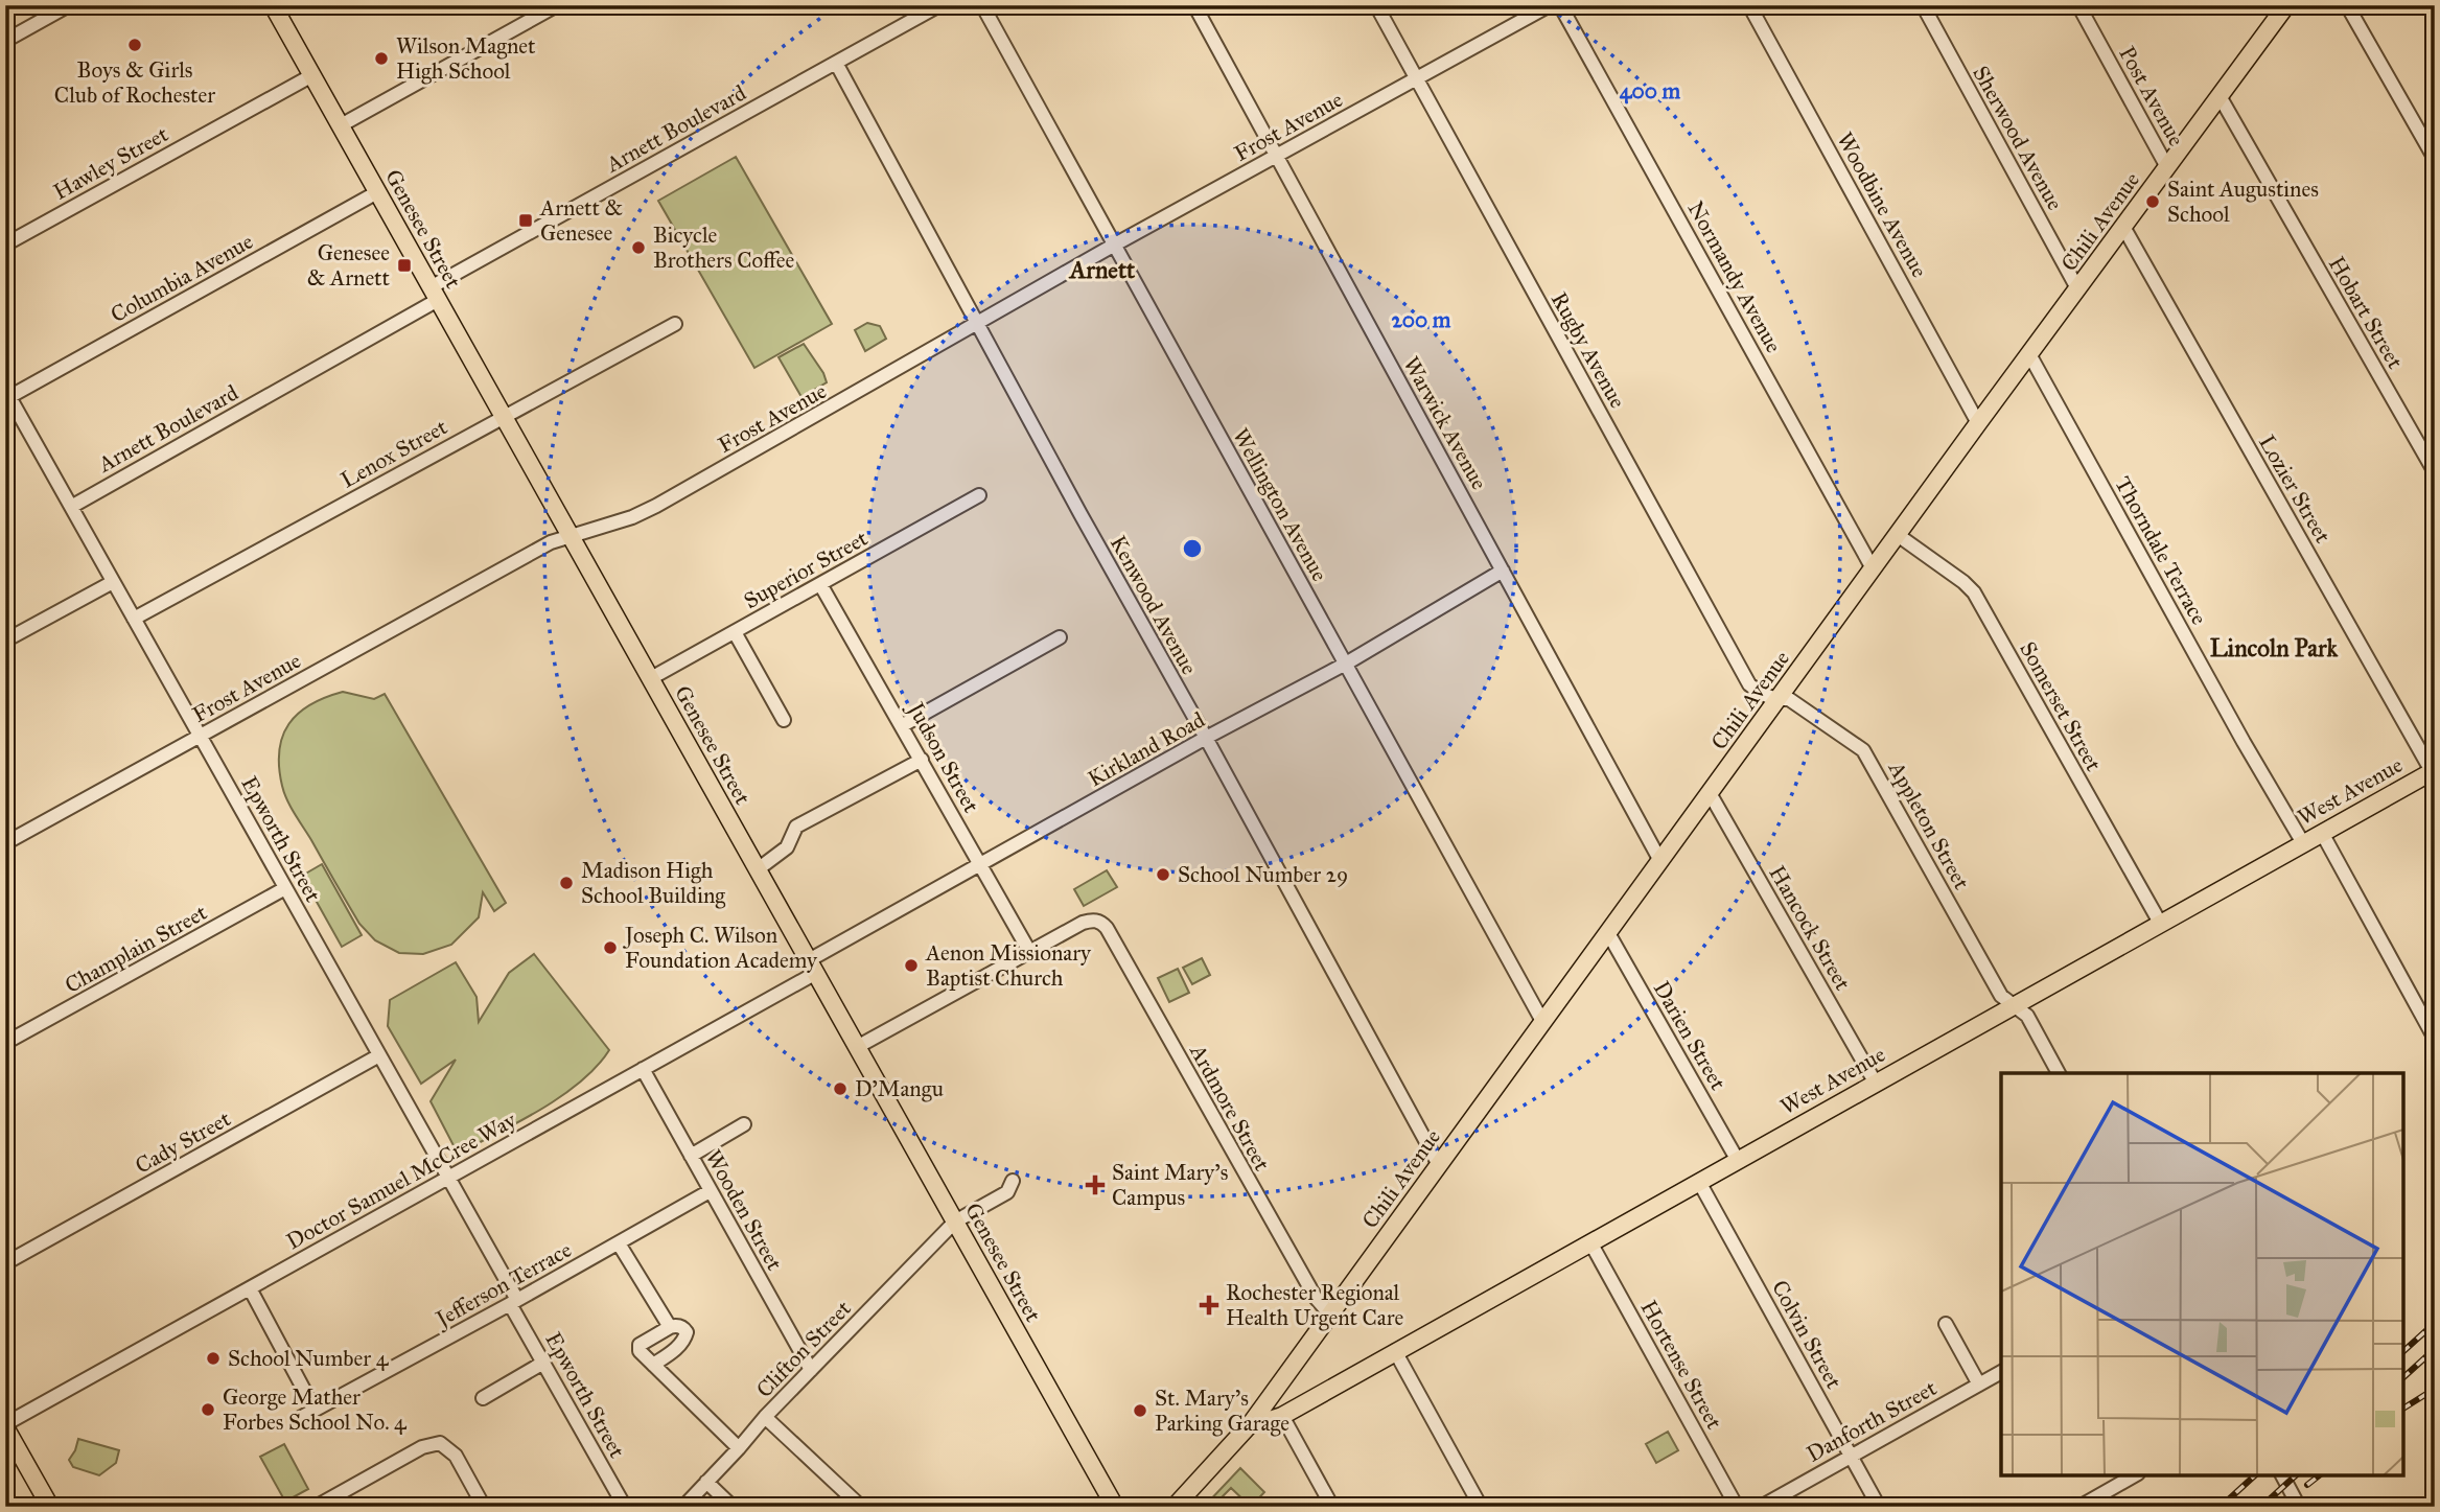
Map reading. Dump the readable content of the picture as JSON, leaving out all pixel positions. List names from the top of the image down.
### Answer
{
  "streets": {
    "main road": ["Chili Avenue", "Genesee Street", "West Avenue"],
    "street": [
      "Post Avenue",
      "Frost Avenue",
      "Arnett Boulevard",
      "Sherwood Avenue",
      "Hawley Street",
      "Woodbine Avenue",
      "Normandy Avenue",
      "Columbia Avenue",
      "Hobart Street",
      "Rugby Avenue",
      "Warwick Avenue",
      "Lenox Street",
      "Lozier Street",
      "Wellington Avenue",
      "Thorndale Terrace",
      "Superior Street",
      "Kenwood Avenue",
      "Somerset Street",
      "Kirkland Road",
      "Judson Street",
      "Appleton Street",
      "Epworth Street",
      "Hancock Street",
      "Champlain Street",
      "Darien Street",
      "Ardmore Street",
      "Cady Street",
      "Doctor Samuel McCree Way",
      "Wooden Street",
      "Jefferson Terrace",
      "Colvin Street",
      "Clifton Street",
      "Hortense Street",
      "Danforth Street"
    ]
  },
  "crossings": [
    ["Post Avenue", "Chili Avenue"],
    ["Frost Avenue", "Genesee Street"],
    ["Frost Avenue", "Rugby Avenue"],
    ["Frost Avenue", "Warwick Avenue"],
    ["Frost Avenue", "Wellington Avenue"],
    ["Frost Avenue", "Kenwood Avenue"],
    ["Frost Avenue", "Epworth Street"],
    ["Arnett Boulevard", "Genesee Street"],
    ["Arnett Boulevard", "Kenwood Avenue"],
    ["Arnett Boulevard", "Epworth Street"],
    ["Sherwood Avenue", "Chili Avenue"],
    ["Hawley Street", "Genesee Street"],
    ["Woodbine Avenue", "Chili Avenue"],
    ["Chili Avenue", "Normandy Avenue"],
    ["Chili Avenue", "Hobart Street"],
    ["Chili Avenue", "Rugby Avenue"],
    ["Chili Avenue", "Warwick Avenue"],
    ["Chili Avenue", "Lozier Street"],
    ["Chili Avenue", "Wellington Avenue"],
    ["Chili Avenue", "Thorndale Terrace"],
    ["Chili Avenue", "Kenwood Avenue"],
    ["Chili Avenue", "Somerset Street"],
    ["Chili Avenue", "West Avenue"],
    ["Chili Avenue", "Appleton Street"],
    ["Chili Avenue", "Hancock Street"],
    ["Chili Avenue", "Darien Street"],
    ["Chili Avenue", "Ardmore Street"],
    ["Genesee Street", "Columbia Avenue"],
    ["Genesee Street", "Lenox Street"],
    ["Genesee Street", "Superior Street"],
    ["Genesee Street", "Kirkland Road"],
    ["Genesee Street", "Doctor Samuel McCree Way"],
    ["Genesee Street", "Clifton Street"],
    ["Columbia Avenue", "Epworth Street"],
    ["Rugby Avenue", "Appleton Street"],
    ["Warwick Avenue", "Kirkland Road"],
    ["Lenox Street", "Epworth Street"],
    ["Lozier Street", "West Avenue"],
    ["Wellington Avenue", "Kirkland Road"],
    ["Thorndale Terrace", "West Avenue"],
    ["Superior Street", "Judson Street"],
    ["Kenwood Avenue", "Kirkland Road"],
    ["Somerset Street", "West Avenue"],
    ["Kirkland Road", "Judson Street"],
    ["Kirkland Road", "Doctor Samuel McCree Way"],
    ["Judson Street", "Ardmore Street"],
    ["West Avenue", "Appleton Street"],
    ["West Avenue", "Hancock Street"],
    ["West Avenue", "Darien Street"],
    ["West Avenue", "Colvin Street"],
    ["West Avenue", "Hortense Street"],
    ["Epworth Street", "Champlain Street"],
    ["Epworth Street", "Cady Street"],
    ["Epworth Street", "Doctor Samuel McCree Way"],
    ["Epworth Street", "Jefferson Terrace"],
    ["Doctor Samuel McCree Way", "Wooden Street"],
    ["Wooden Street", "Jefferson Terrace"],
    ["Wooden Street", "Clifton Street"],
    ["Colvin Street", "Danforth Street"]
  ],
  "districts": ["Arnett", "Lincoln Park"],
  "places": {
    "other": [
      "Boys & Girls Club of Rochester",
      "Wilson Magnet High School",
      "Saint Augustines School",
      "Bicycle Brothers Coffee",
      "School Number 29",
      "Madison High School Building",
      "Joseph C. Wilson Foundation Academy",
      "Aenon Missionary Baptist Church",
      "D'Mangu",
      "School Number 4",
      "George Mather Forbes School No. 4",
      "St. Mary's Parking Garage"
    ],
    "transit": ["Arnett & Genesee", "Genesee & Arnett"],
    "health": ["Saint Mary's Campus", "Rochester Regional Health Urgent Care"]
  },
  "rings": ["400 m", "200 m"]
}
